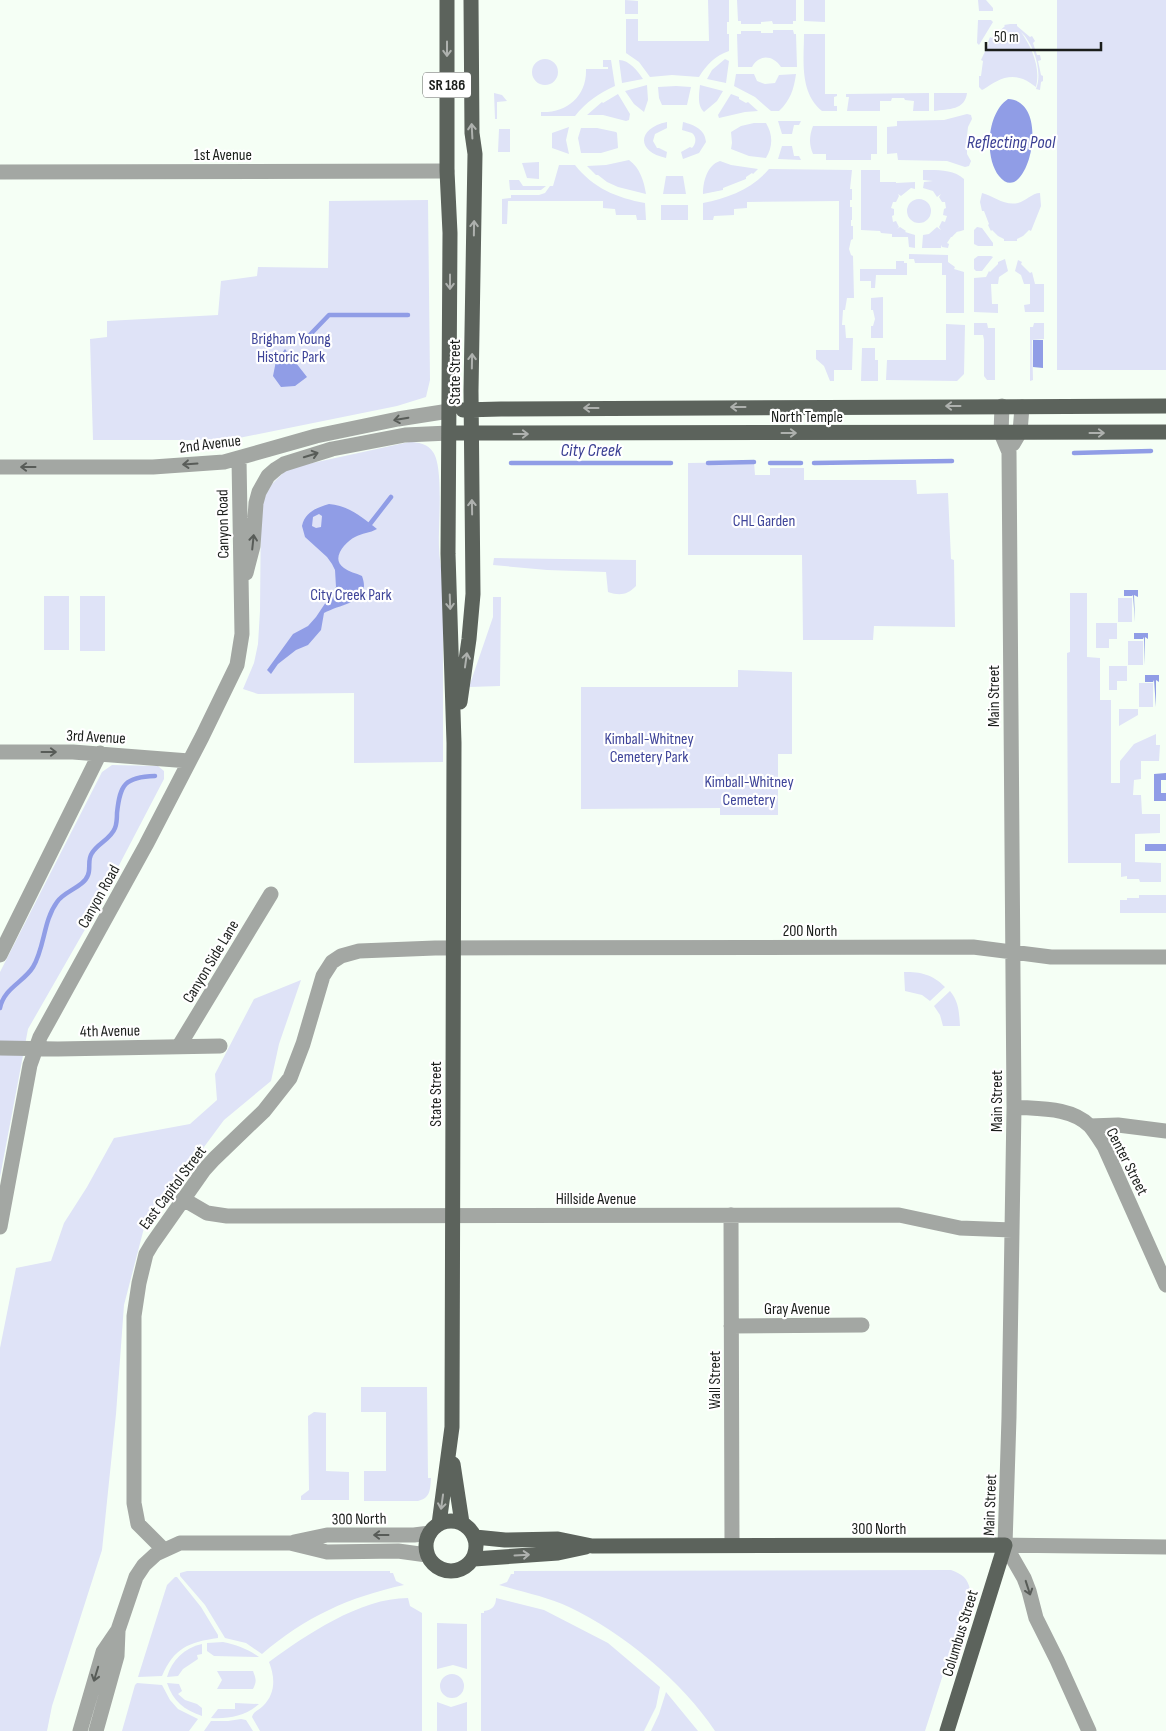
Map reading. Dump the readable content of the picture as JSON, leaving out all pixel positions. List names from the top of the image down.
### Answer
{
  "streets": {
    "main road": [
      "SR 186",
      "State Street",
      "North Temple",
      "300 North",
      "Columbus Street"
    ],
    "street": [
      "1st Avenue",
      "2nd Avenue",
      "Canyon Road",
      "Main Street",
      "3rd Avenue",
      "200 North",
      "Canyon Side Lane",
      "4th Avenue",
      "Center Street",
      "East Capitol Street",
      "Hillside Avenue",
      "Gray Avenue",
      "Wall Street"
    ]
  },
  "crossings": [
    ["SR 186", "State Street"],
    ["SR 186", "300 North"],
    ["1st Avenue", "State Street"],
    ["State Street", "North Temple"],
    ["State Street", "2nd Avenue"],
    ["State Street", "Canyon Road"],
    ["State Street", "200 North"],
    ["State Street", "East Capitol Street"],
    ["State Street", "Hillside Avenue"],
    ["State Street", "300 North"],
    ["North Temple", "2nd Avenue"],
    ["North Temple", "Canyon Road"],
    ["North Temple", "Main Street"],
    ["2nd Avenue", "Canyon Road"],
    ["Canyon Road", "3rd Avenue"],
    ["Canyon Road", "4th Avenue"],
    ["Main Street", "200 North"],
    ["Main Street", "Center Street"],
    ["Main Street", "Hillside Avenue"],
    ["Main Street", "300 North"],
    ["Main Street", "Columbus Street"],
    ["200 North", "East Capitol Street"],
    ["Canyon Side Lane", "4th Avenue"],
    ["East Capitol Street", "Hillside Avenue"],
    ["East Capitol Street", "300 North"],
    ["Hillside Avenue", "Wall Street"],
    ["Gray Avenue", "Wall Street"],
    ["Wall Street", "300 North"],
    ["300 North", "Columbus Street"]
  ],
  "one_way": ["2nd Avenue", "3rd Avenue"],
  "water": ["Reflecting Pool", "City Creek"],
  "parks": [
    "Brigham Young Historic Park",
    "CHL Garden",
    "City Creek Park",
    "Kimball-Whitney Cemetery Park",
    "Kimball-Whitney Cemetery"
  ],
  "scale_bar": "50 m"
}
